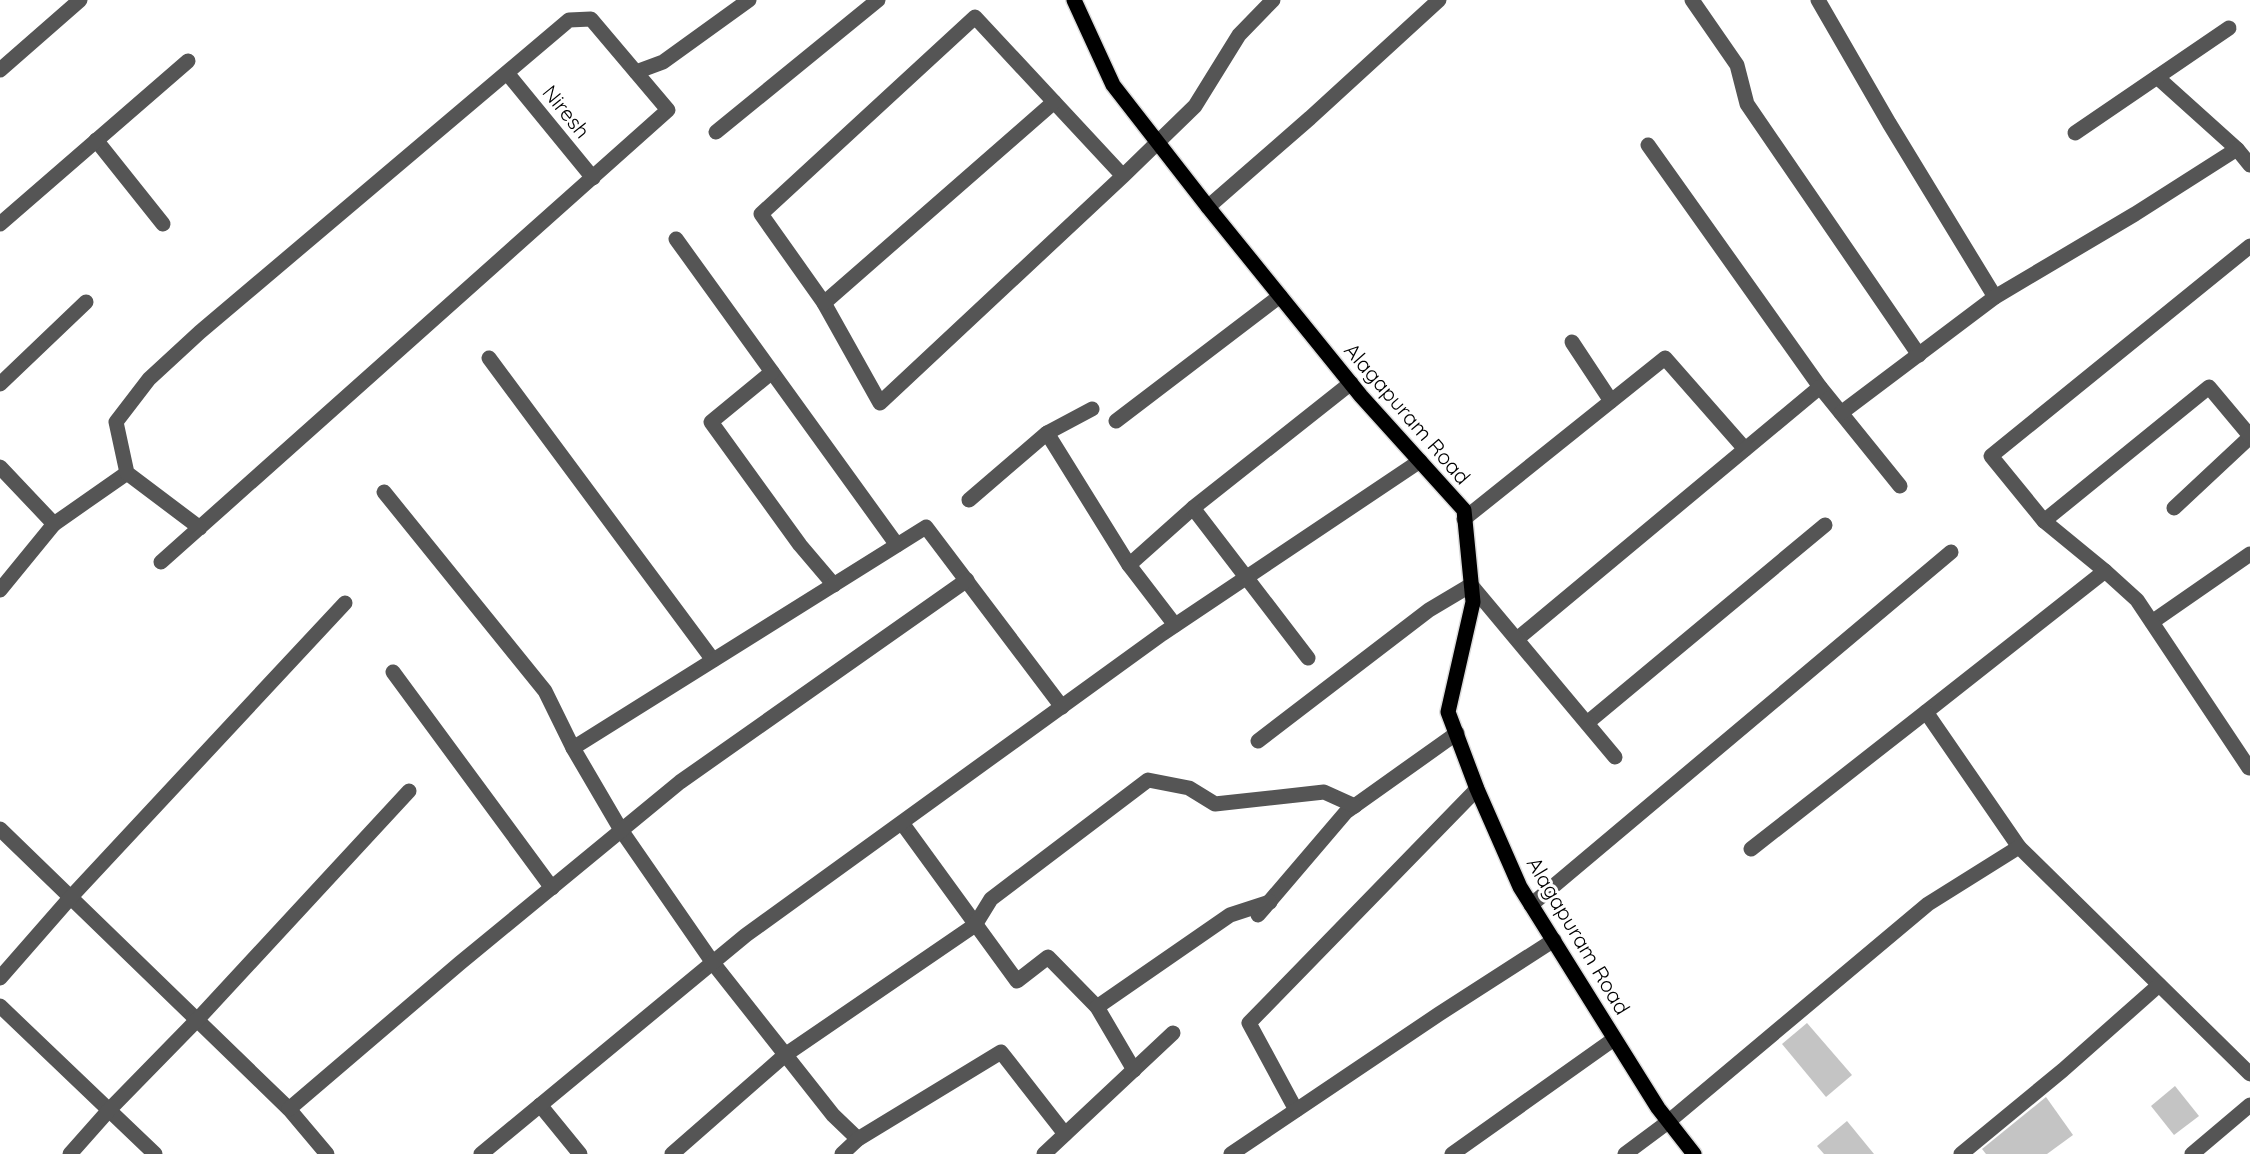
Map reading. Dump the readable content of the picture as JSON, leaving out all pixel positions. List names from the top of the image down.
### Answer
{
  "streets": {
    "main road": ["Alagapuram Road"],
    "street": ["Niresh"]
  }
}
